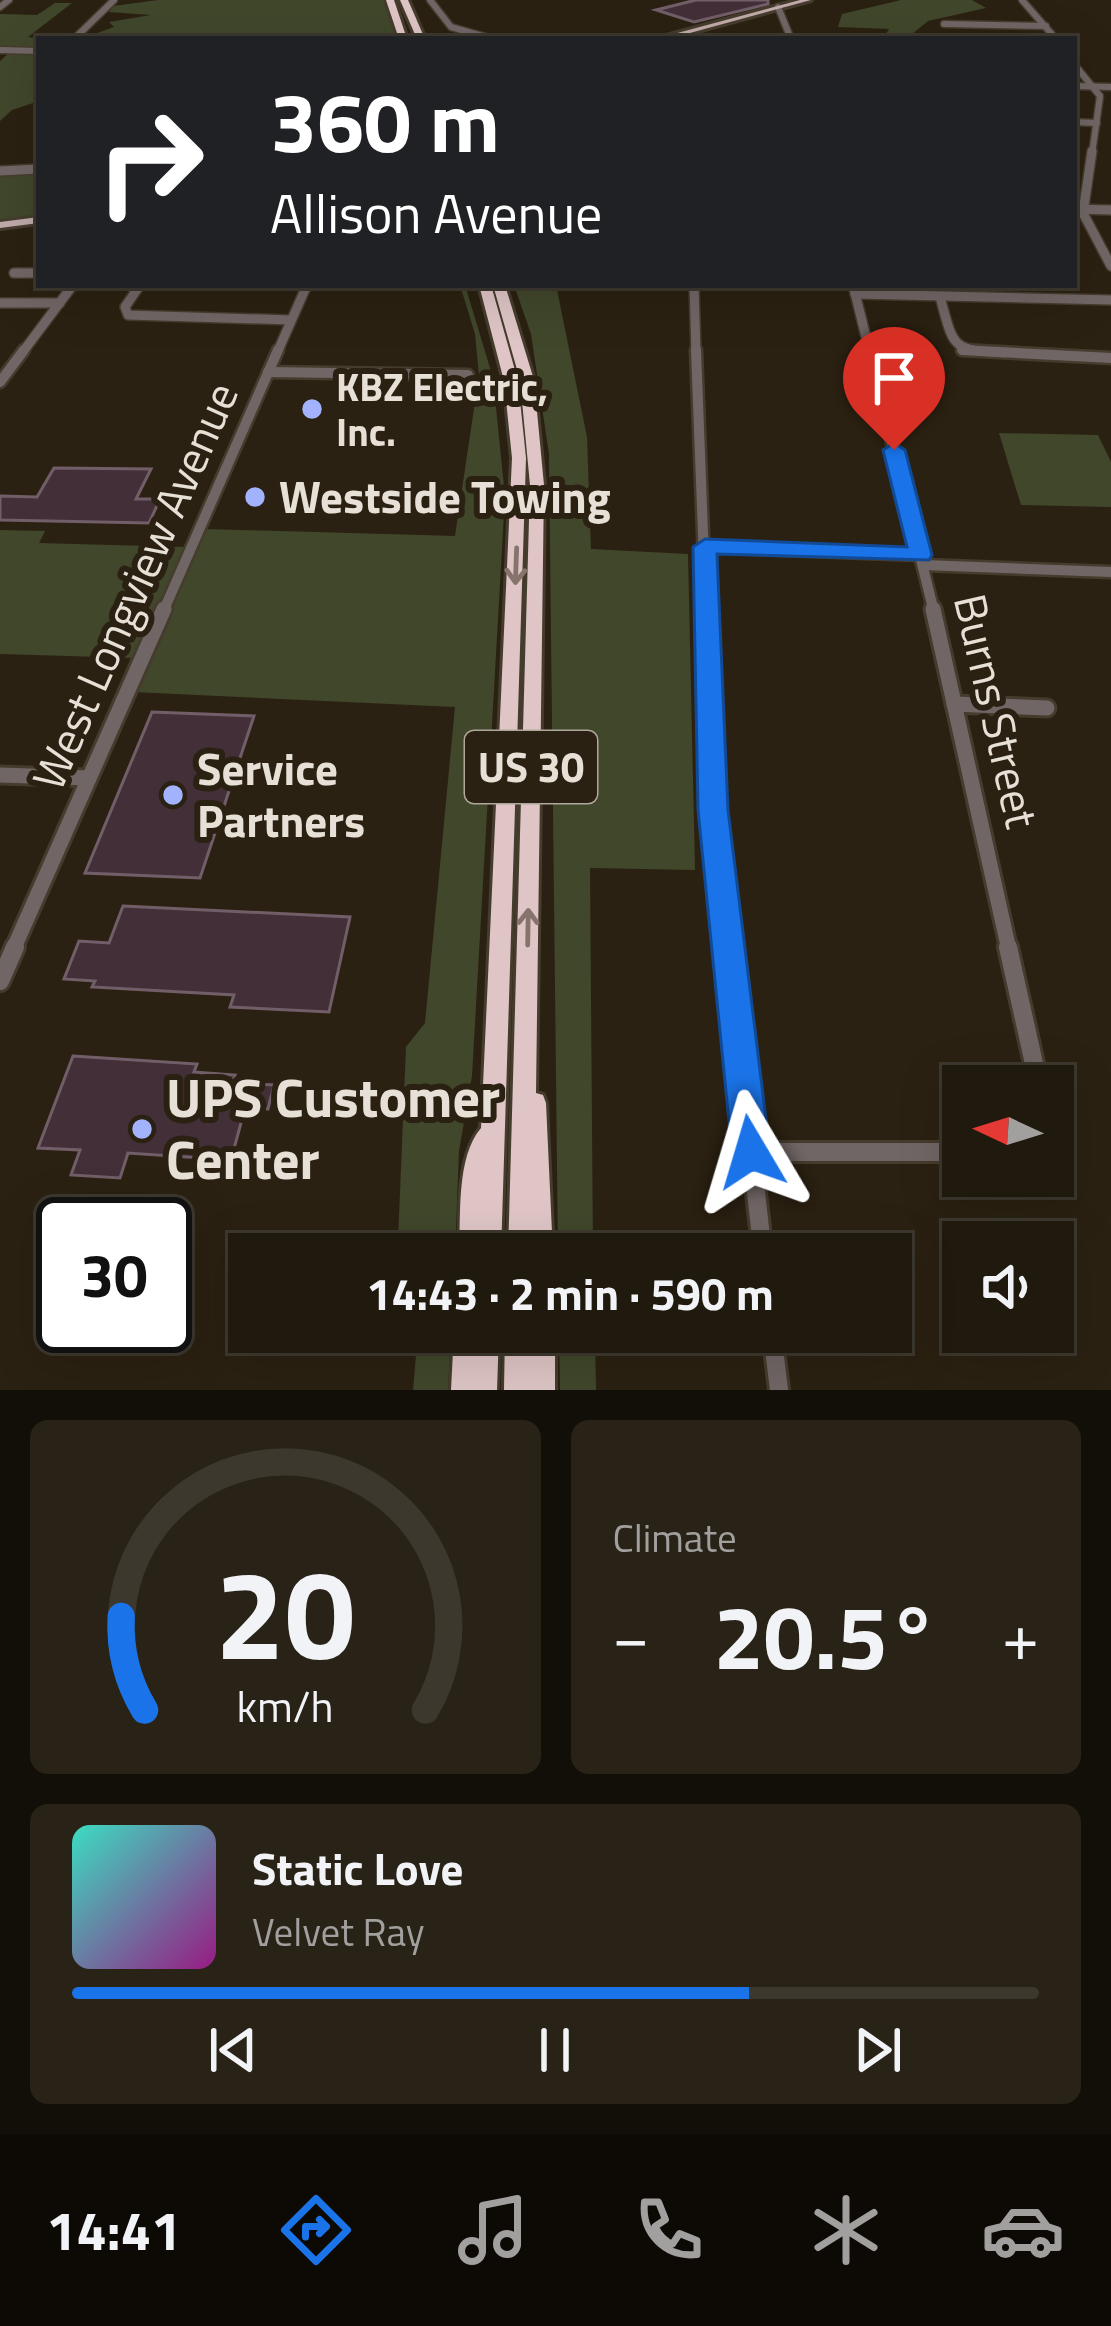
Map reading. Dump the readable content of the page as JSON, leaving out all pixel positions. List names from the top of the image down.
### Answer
{
  "streets": {
    "highway": ["US 30"],
    "street": ["West Longview Avenue", "Burns Street"]
  },
  "places": [
    "KBZ Electric, Inc.",
    "Westside Towing",
    "Service Partners",
    "UPS Customer Center"
  ],
  "north": "left",
  "page": {
    "turn": ["360 m", "Allison Avenue"],
    "limit": "30",
    "trip": "14:43 · 2 min · 590 m",
    "tile": "Climate",
    "heat": ["−", "20.5°", "+"],
    "song": ["Static Love", "Velvet Ray"],
    "tabs": "14:41",
    "gauge": ["20", "km/h"]
  }
}
